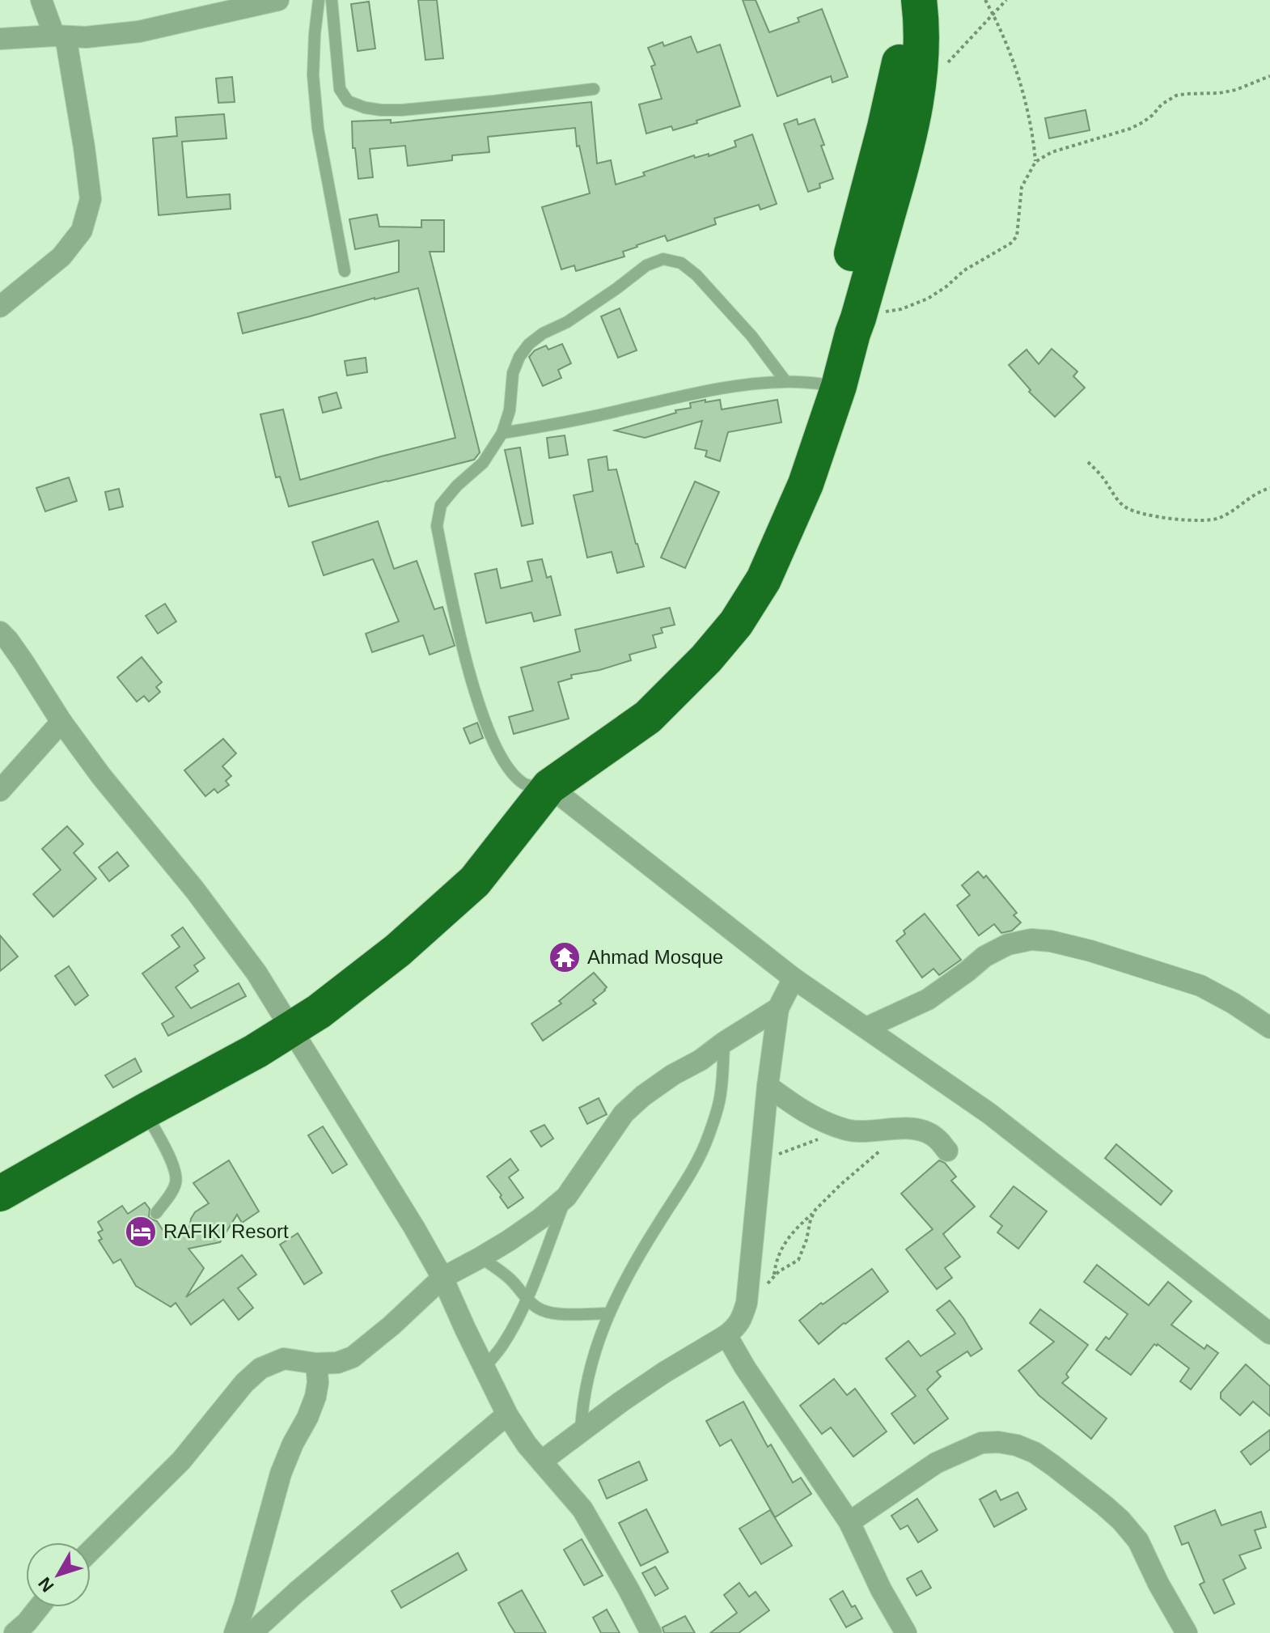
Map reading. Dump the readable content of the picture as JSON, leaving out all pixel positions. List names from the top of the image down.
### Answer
{
  "places": {
    "temple": ["Ahmad Mosque"],
    "hotel": ["RAFIKI Resort"]
  },
  "north": "bottom left"
}
